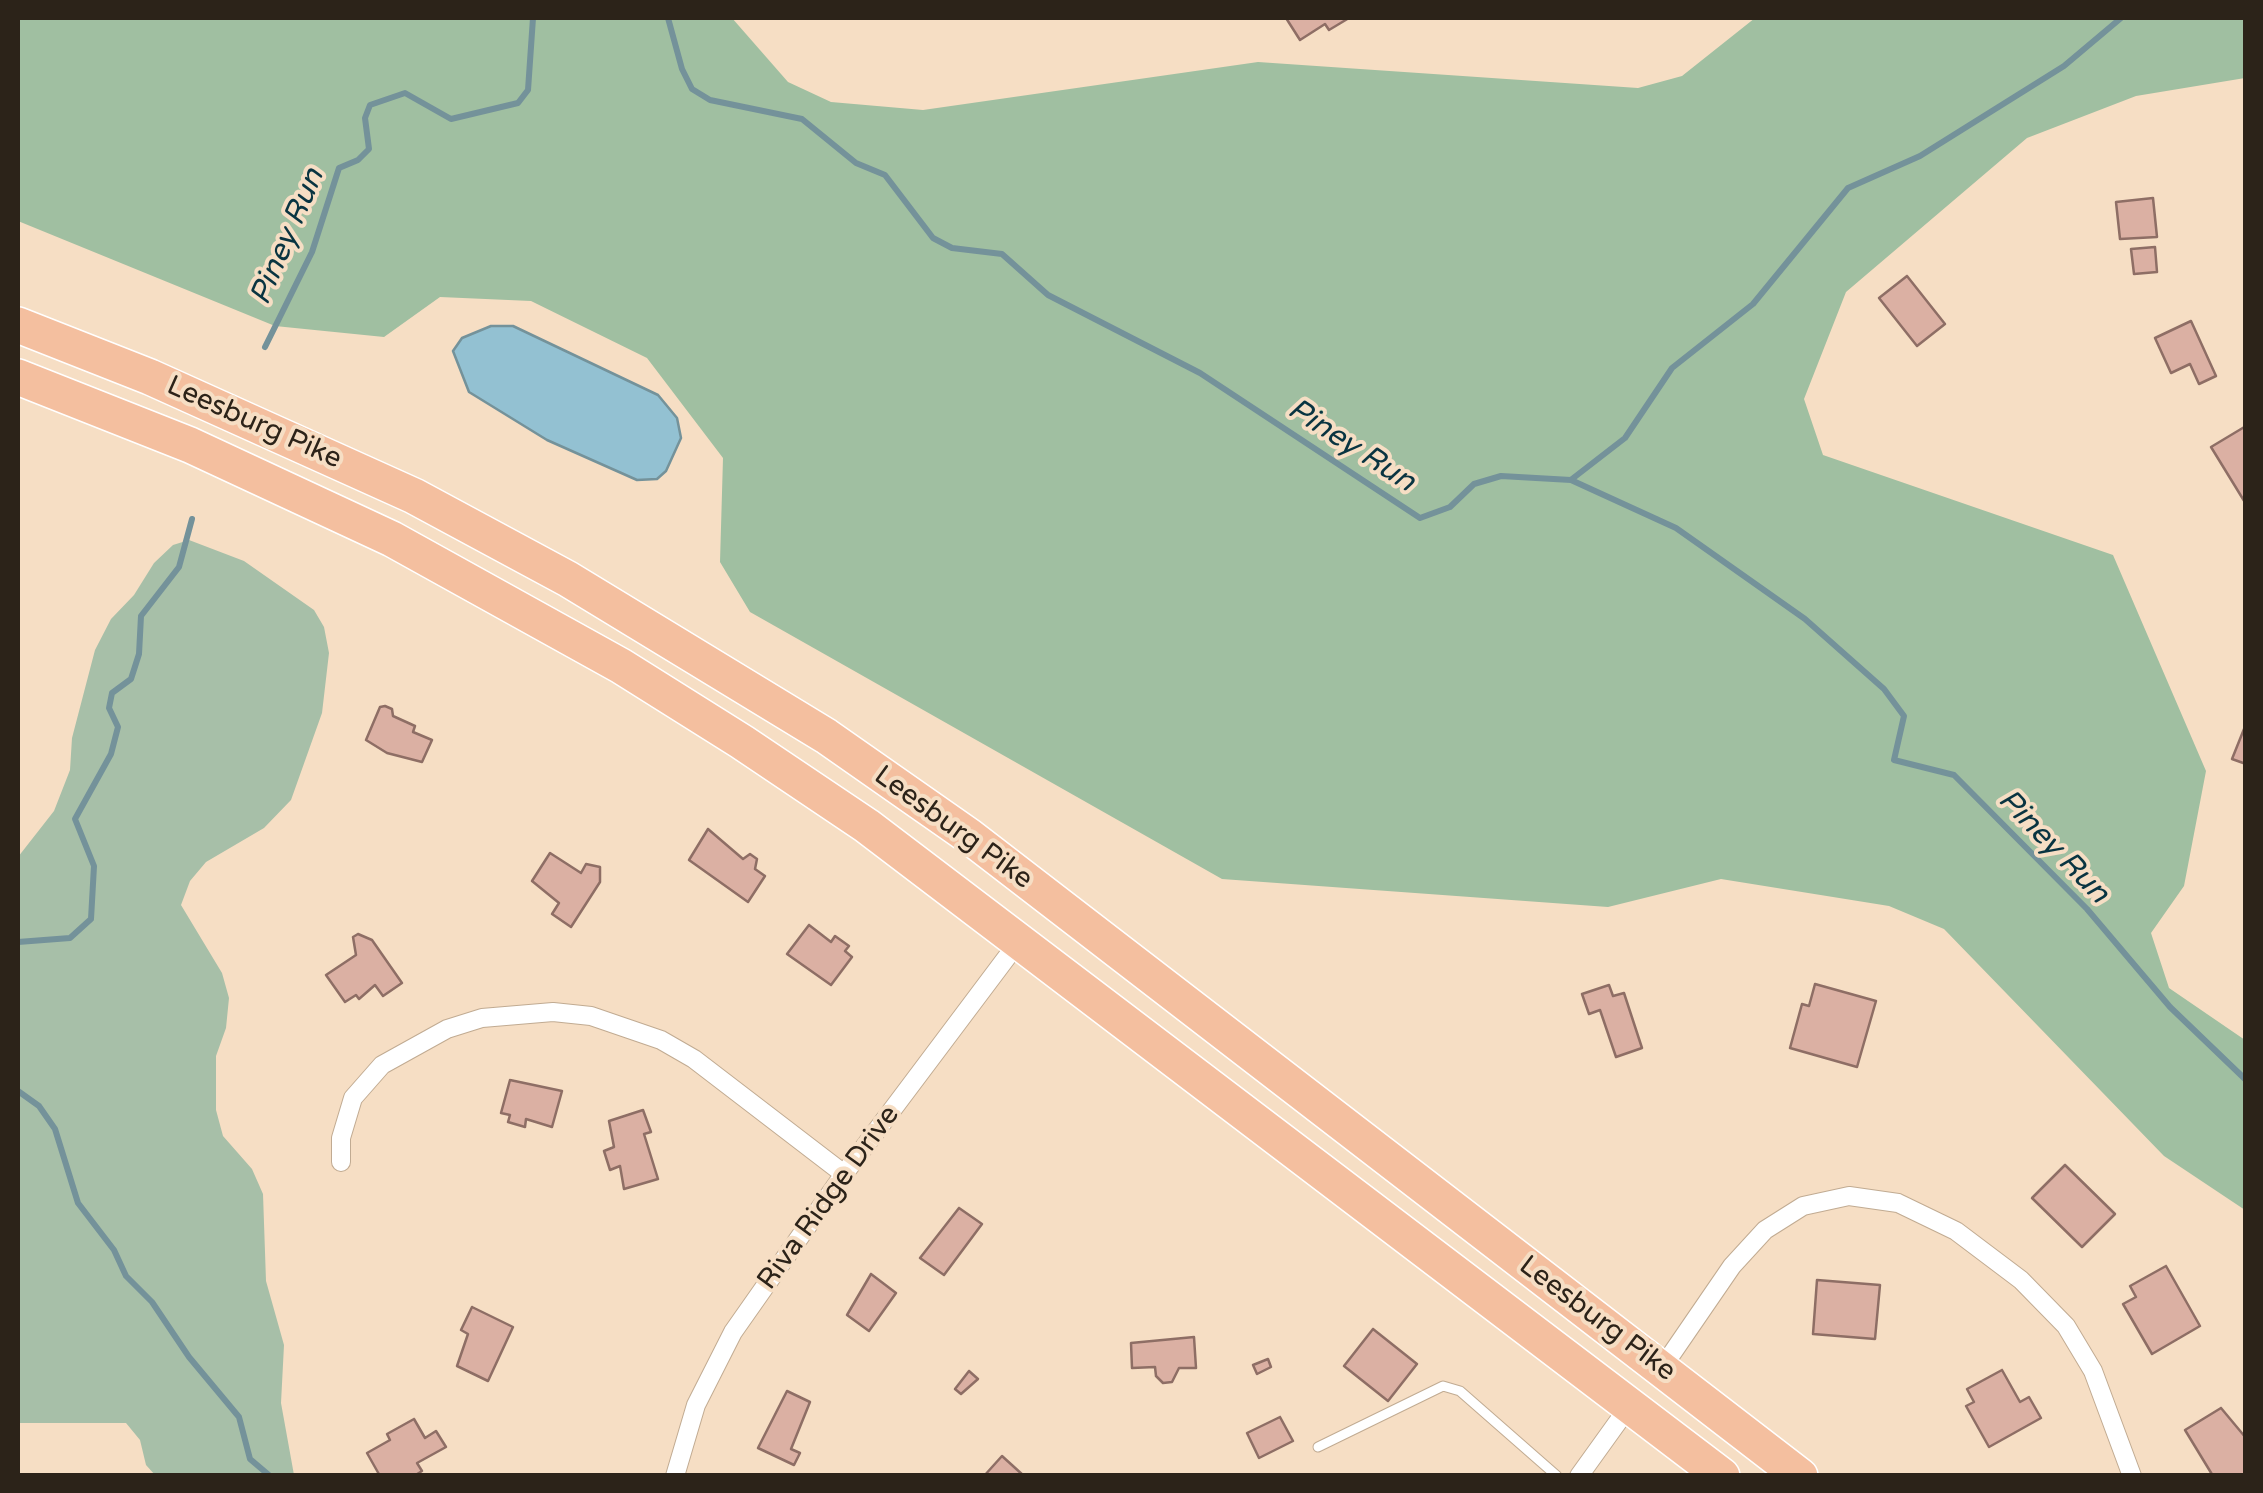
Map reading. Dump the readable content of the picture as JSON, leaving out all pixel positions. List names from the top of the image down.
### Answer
{
  "streets": {
    "highway": ["Leesburg Pike"],
    "street": ["Riva Ridge Drive"]
  },
  "crossings": [
    ["Leesburg Pike", "Riva Ridge Drive"]
  ],
  "water": ["Piney Run"]
}
